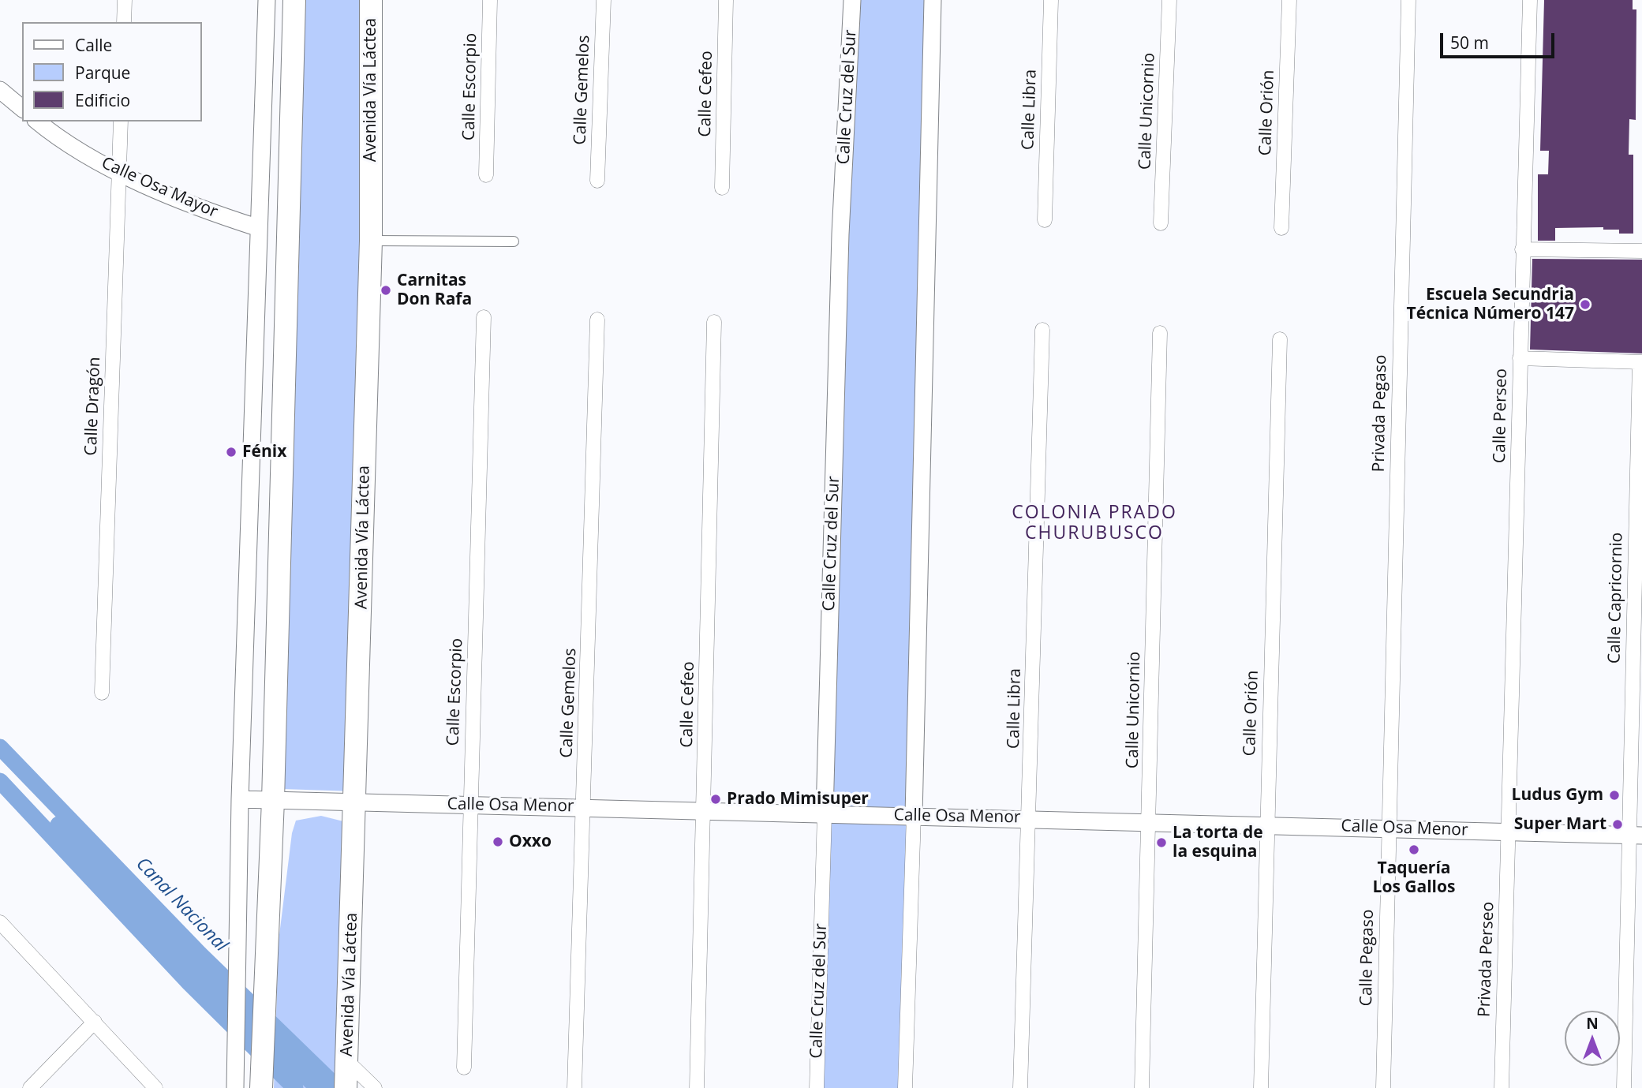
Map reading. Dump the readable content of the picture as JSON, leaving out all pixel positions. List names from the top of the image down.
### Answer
{
  "streets": {
    "main road": ["Avenida Vía Láctea"],
    "street": [
      "Calle Escorpio",
      "Calle Gemelos",
      "Calle Cefeo",
      "Calle Cruz del Sur",
      "Calle Libra",
      "Calle Unicornio",
      "Calle Orión",
      "Calle Osa Mayor",
      "Calle Dragón",
      "Privada Pegaso",
      "Calle Perseo",
      "Calle Capricornio",
      "Calle Osa Menor",
      "Calle Pegaso",
      "Privada Perseo"
    ]
  },
  "crossings": [
    ["Calle Escorpio", "Calle Osa Menor"],
    ["Avenida Vía Láctea", "Calle Osa Menor"],
    ["Calle Gemelos", "Calle Osa Menor"],
    ["Calle Cefeo", "Calle Osa Menor"],
    ["Calle Cruz del Sur", "Calle Osa Menor"],
    ["Calle Libra", "Calle Osa Menor"],
    ["Calle Unicornio", "Calle Osa Menor"],
    ["Calle Orión", "Calle Osa Menor"],
    ["Calle Osa Mayor", "Calle Dragón"],
    ["Privada Pegaso", "Calle Osa Menor"],
    ["Privada Pegaso", "Calle Pegaso"],
    ["Calle Perseo", "Calle Osa Menor"],
    ["Calle Perseo", "Privada Perseo"],
    ["Calle Capricornio", "Calle Osa Menor"],
    ["Calle Osa Menor", "Calle Pegaso"],
    ["Calle Osa Menor", "Privada Perseo"]
  ],
  "districts": ["COLONIA PRADO CHURUBUSCO"],
  "water": ["Canal Nacional"],
  "places": [
    "Carnitas Don Rafa",
    "Escuela Secundria Técnica Número 147",
    "Fénix",
    "Ludus Gym",
    "Prado Mimisuper",
    "Super Mart",
    "Oxxo",
    "La torta de la esquina",
    "Taquería Los Gallos"
  ],
  "legend": ["Calle", "Parque", "Edificio"],
  "scale_bar": "50 m",
  "north": "top"
}
